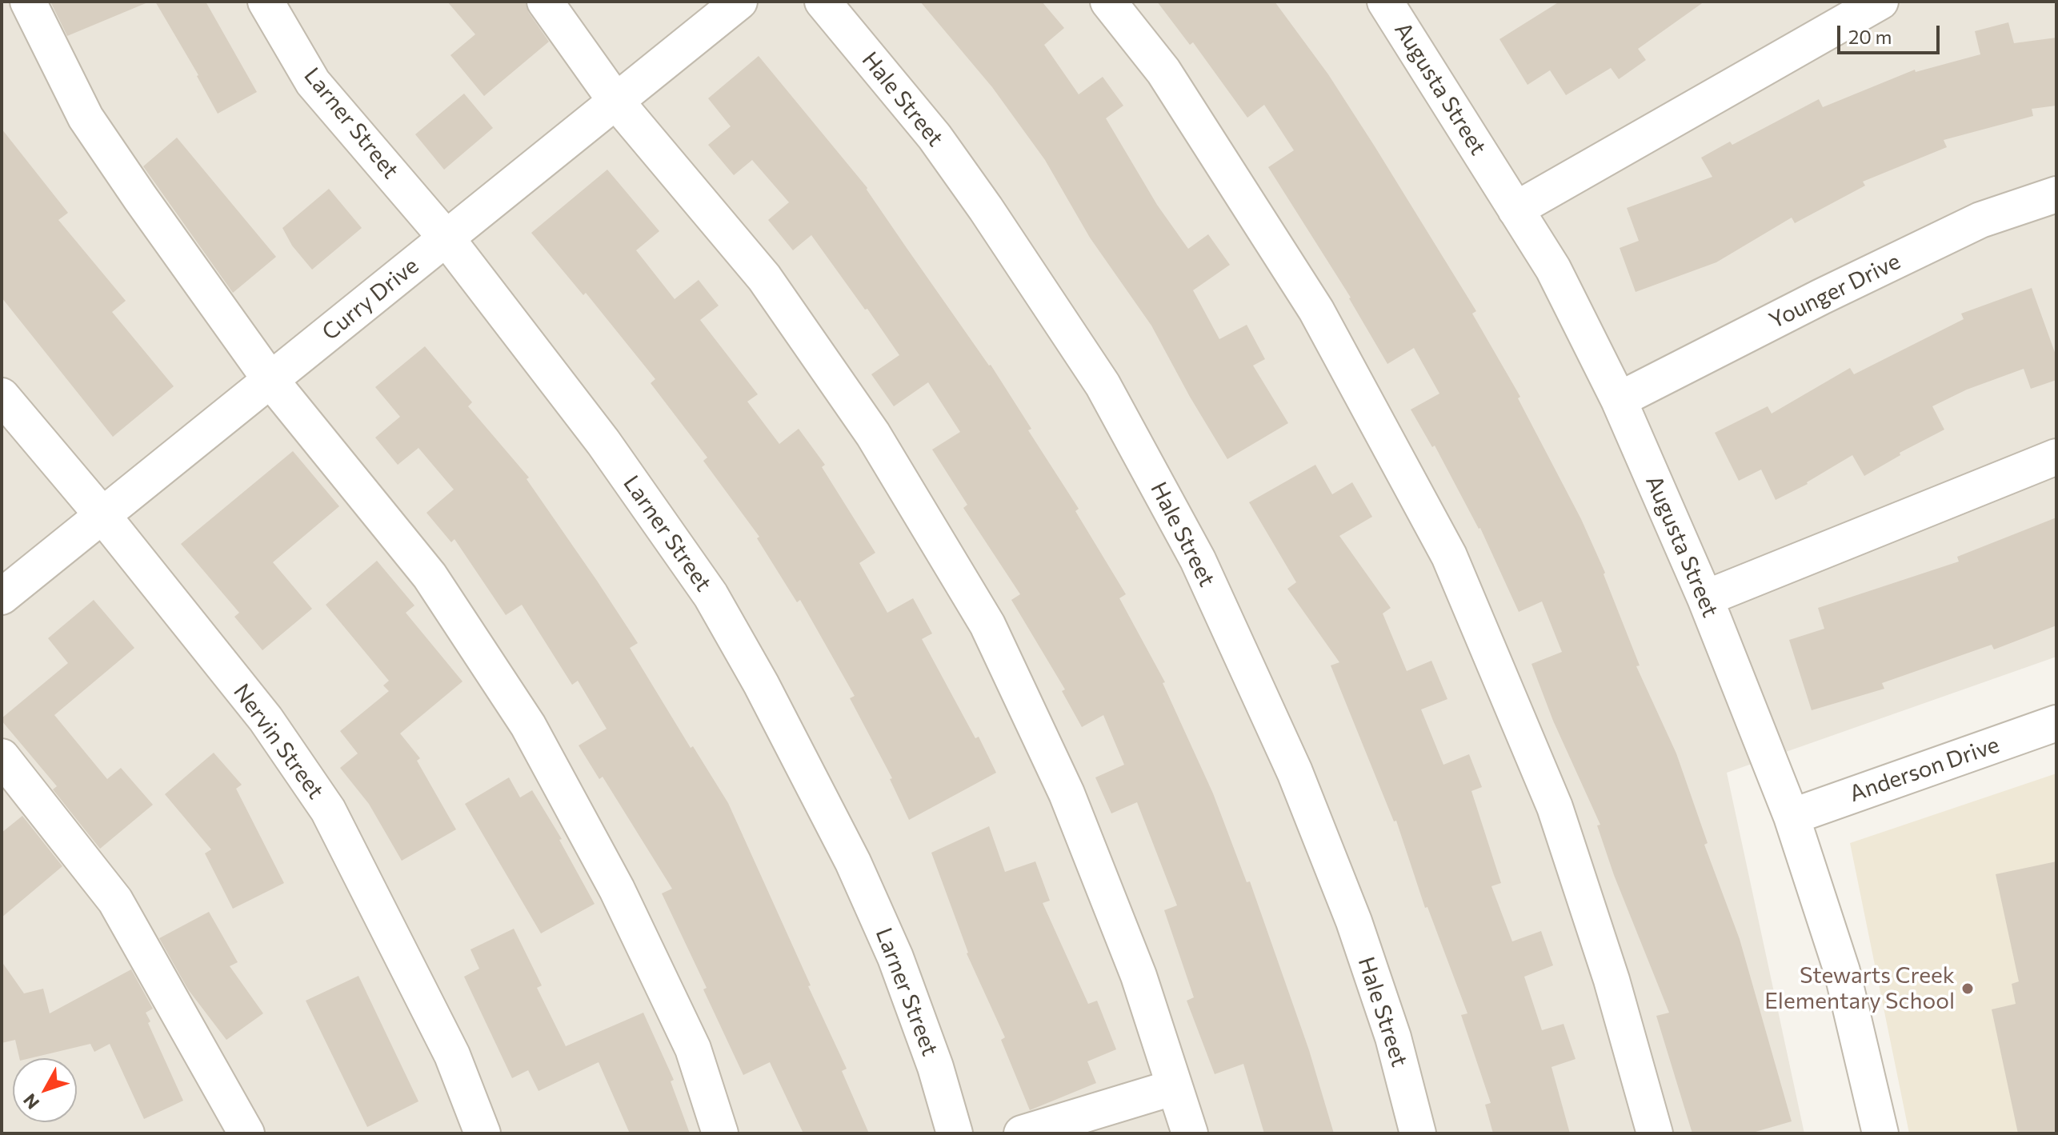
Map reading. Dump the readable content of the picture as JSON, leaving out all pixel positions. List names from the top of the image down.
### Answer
{
  "streets": {
    "street": [
      "Augusta Street",
      "Hale Street",
      "Larner Street",
      "Younger Drive",
      "Curry Drive",
      "Nervin Street",
      "Anderson Drive"
    ]
  },
  "crossings": [
    ["Augusta Street", "Younger Drive"],
    ["Augusta Street", "Anderson Drive"],
    ["Larner Street", "Curry Drive"],
    ["Curry Drive", "Nervin Street"]
  ],
  "places": ["Stewarts Creek Elementary School"],
  "scale_bar": "20 m",
  "north": "bottom left"
}
